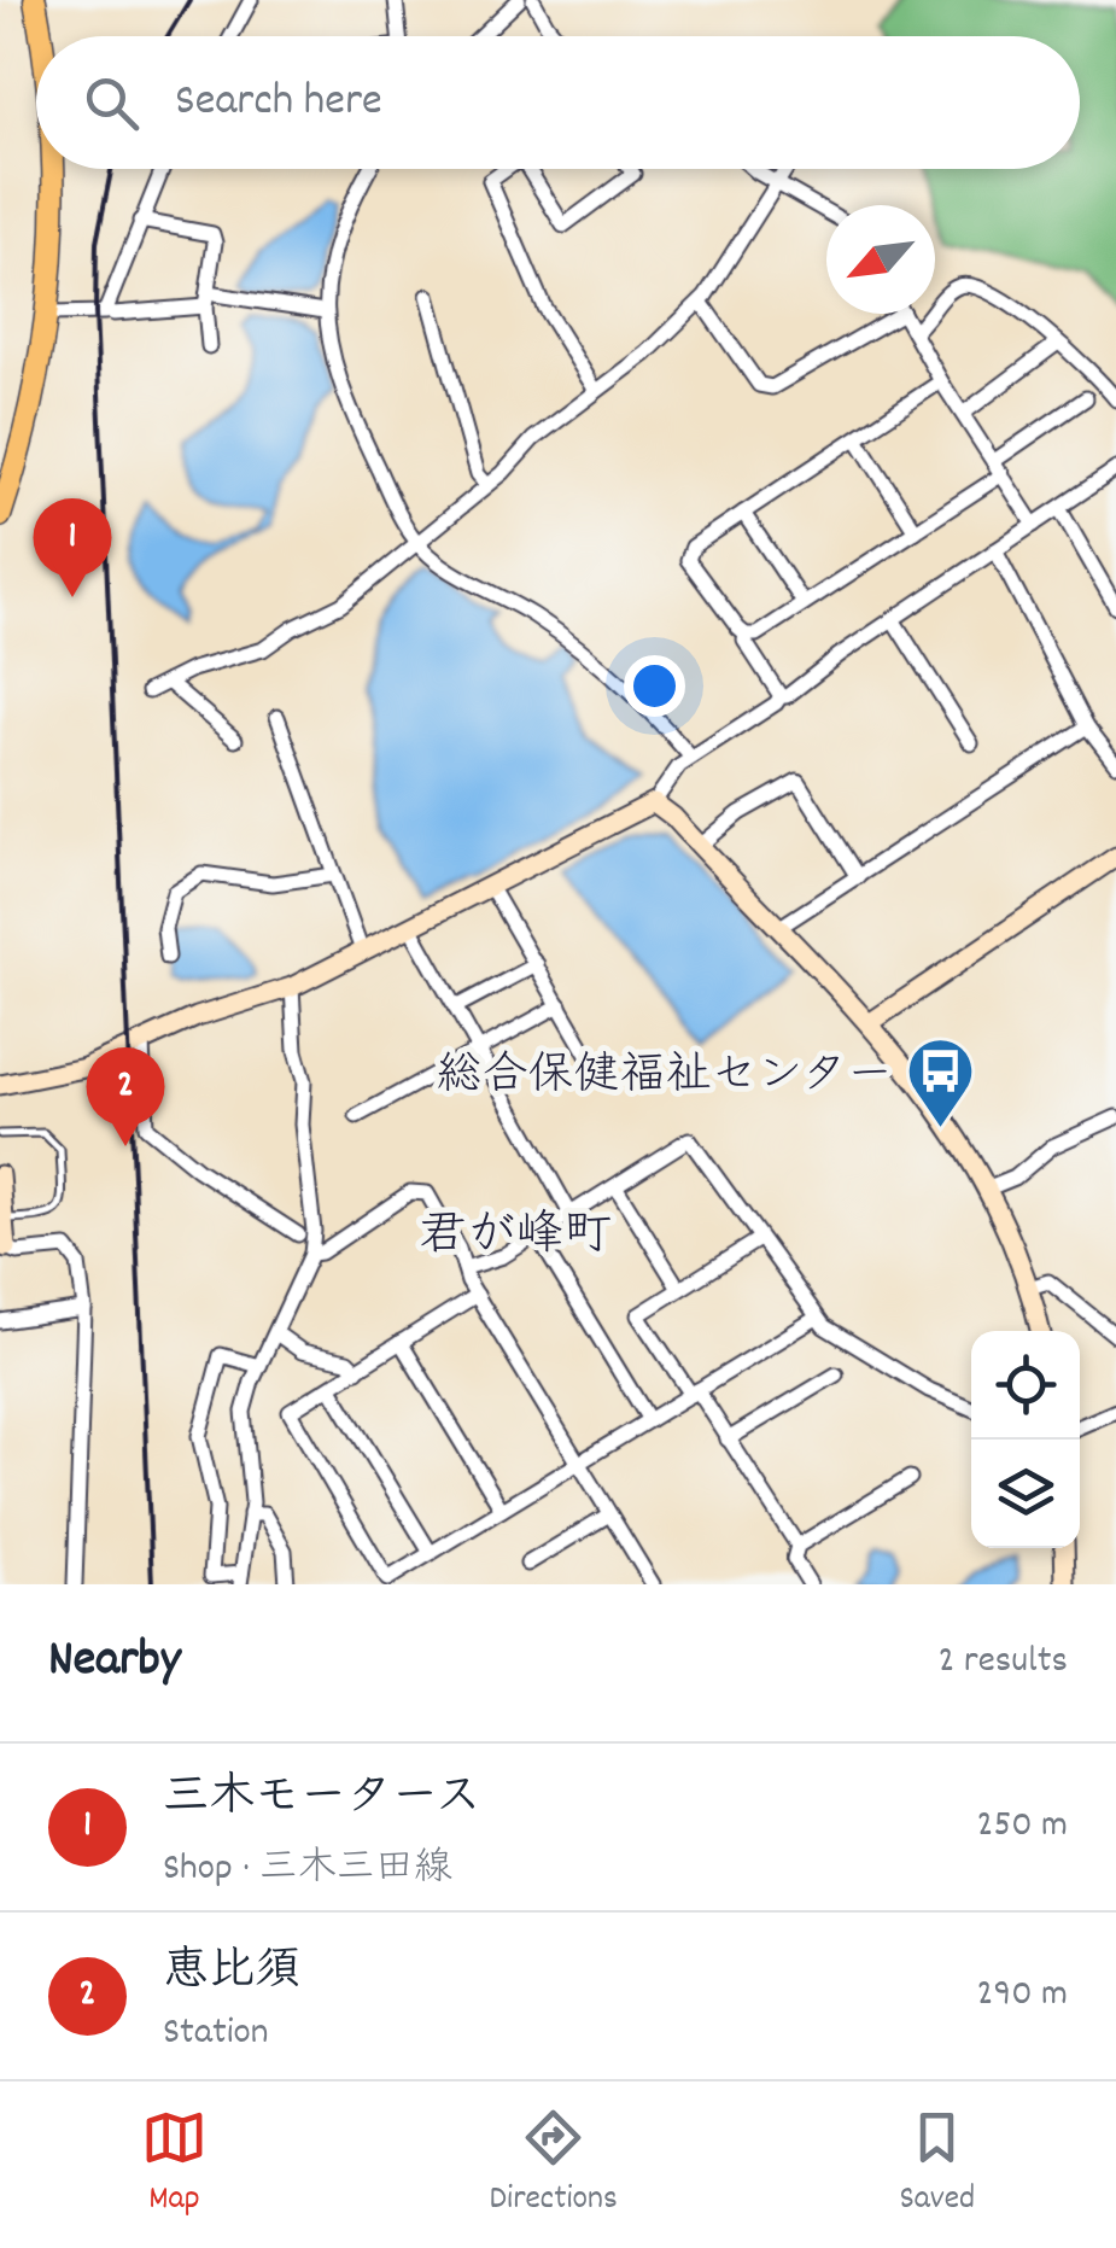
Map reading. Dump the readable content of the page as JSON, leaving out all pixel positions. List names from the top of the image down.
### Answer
{
  "districts": ["君が峰町"],
  "places": {
    "bus stop": ["総合保健福祉センター"]
  },
  "north": "bottom left",
  "page": {
    "search": "Search here",
    "pins": ["1", "2"],
    "heading": ["Nearby", "2 results"],
    "list": [
      {
        "mark": "1",
        "name": "三木モータース",
        "note": "Shop · 三木三田線",
        "value": "250 m"
      },
      {
        "mark": "2",
        "name": "恵比須",
        "note": "Station",
        "value": "290 m"
      }
    ],
    "nav": ["Map", "Directions", "Saved"]
  }
}
